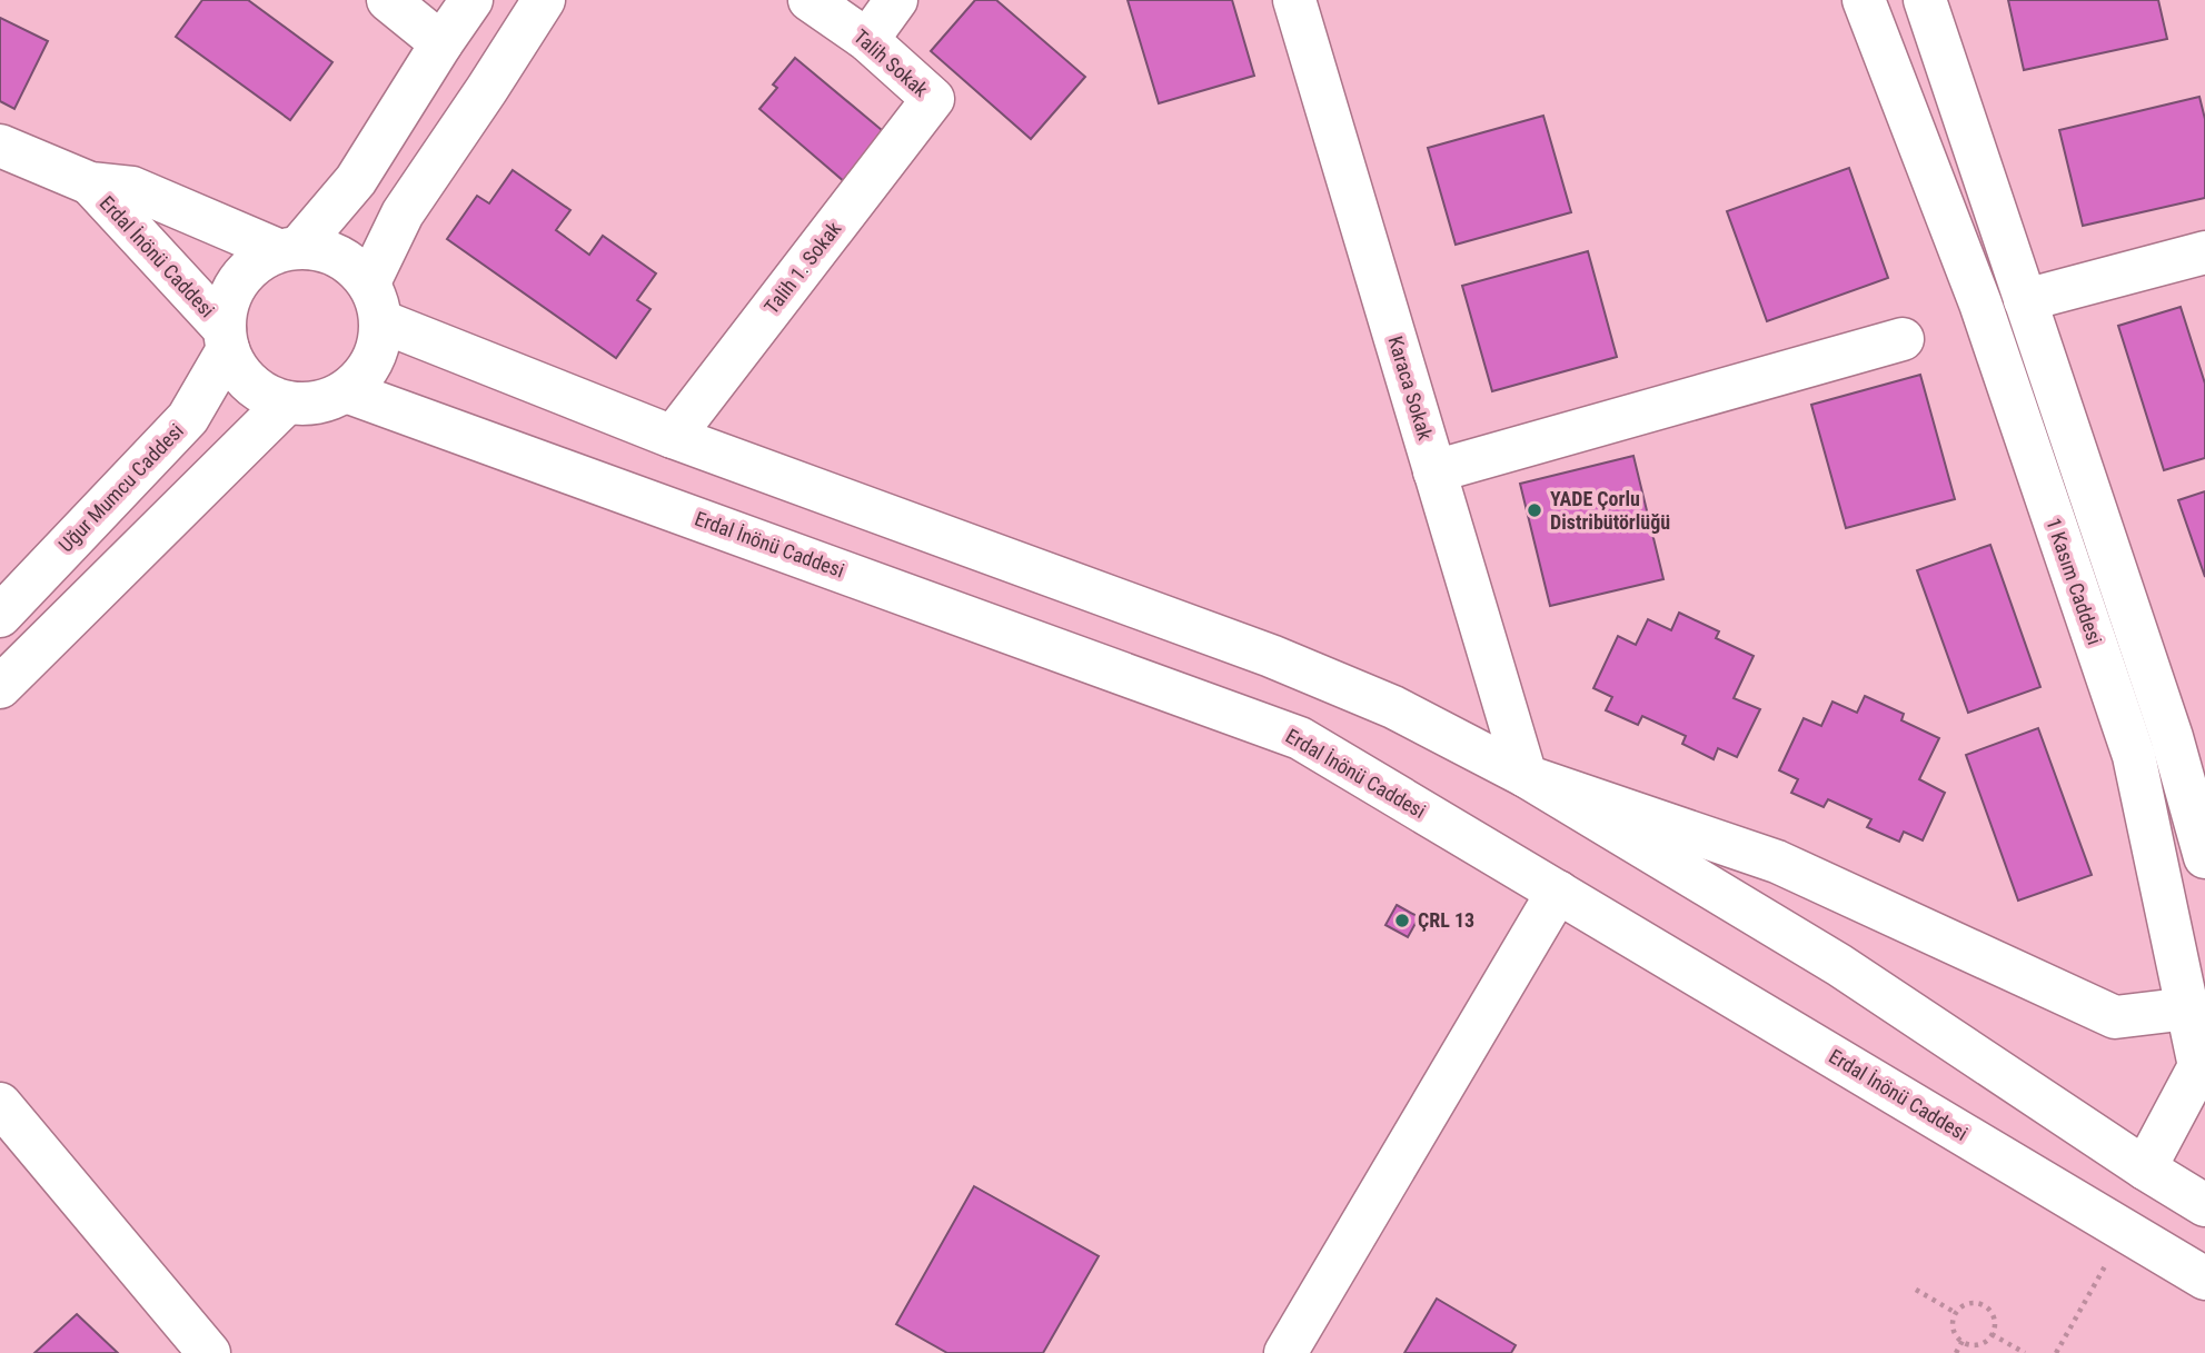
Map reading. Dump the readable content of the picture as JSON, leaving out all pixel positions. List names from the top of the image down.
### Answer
{
  "streets": {
    "street": [
      "Talih Sokak",
      "Erdal İnönü Caddesi",
      "Talih 1. Sokak",
      "Karaca Sokak",
      "Uğur Mumcu Caddesi",
      "1 Kasım Caddesi"
    ]
  },
  "crossings": [
    ["Talih Sokak", "Talih 1. Sokak"],
    ["Erdal İnönü Caddesi", "Uğur Mumcu Caddesi"]
  ],
  "places": ["YADE Çorlu Distribütörlüğü", "ÇRL 13"]
}
